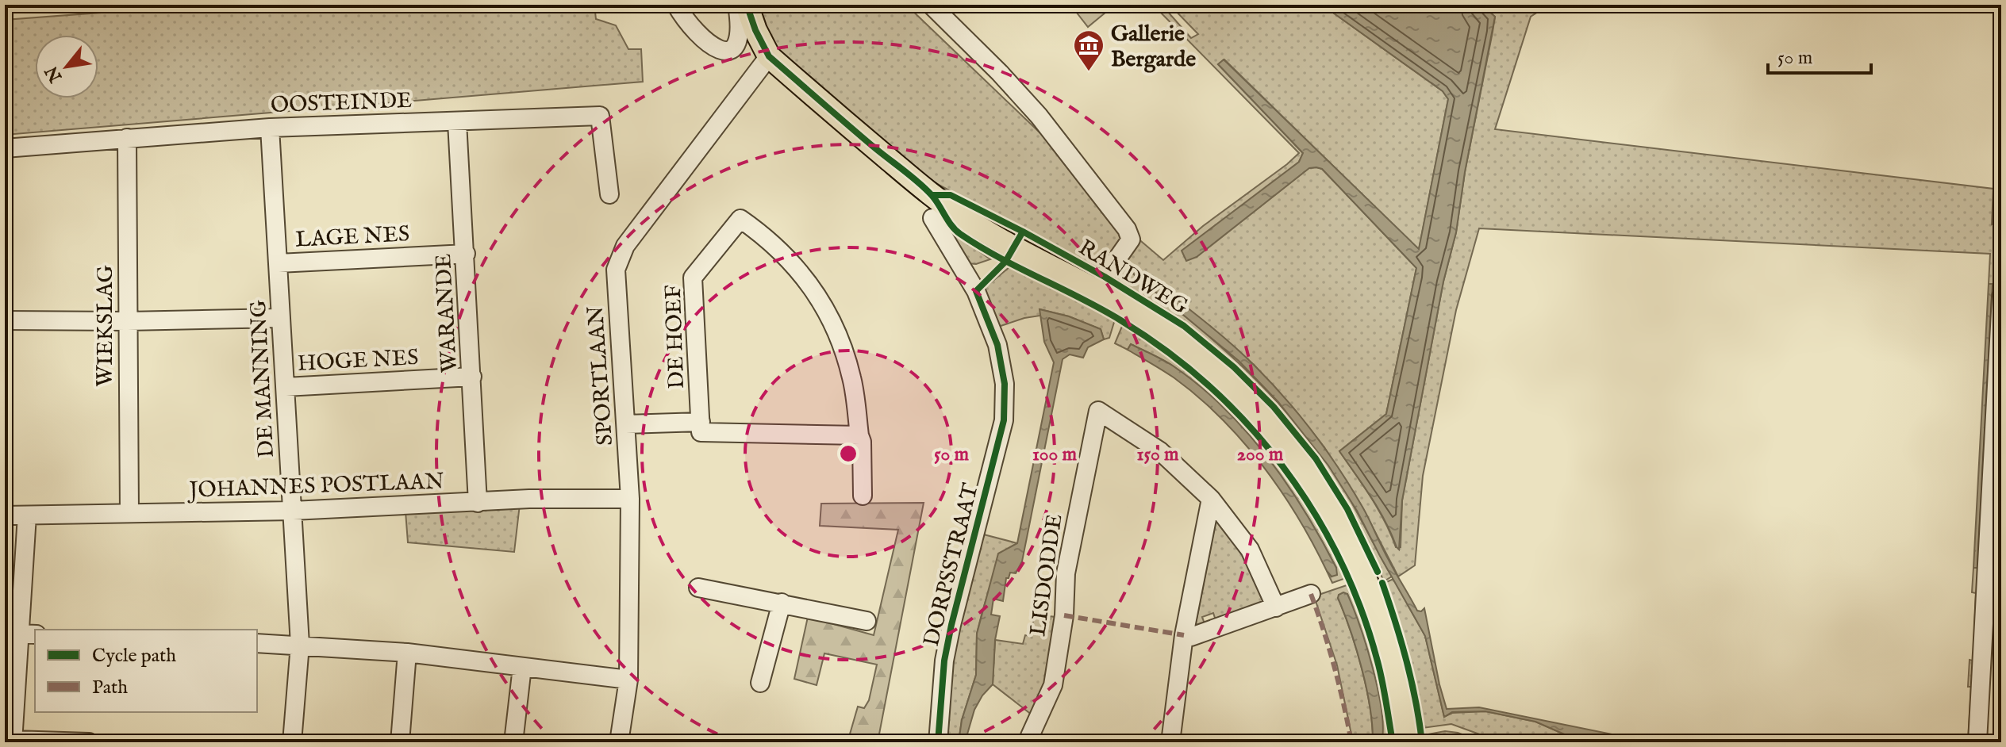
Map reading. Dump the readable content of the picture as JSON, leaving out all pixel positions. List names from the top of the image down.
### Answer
{
  "streets": {
    "main road": ["RANDWEG"],
    "street": [
      "OOSTEINDE",
      "LAGE NES",
      "WARANDE",
      "WIEKSLAG",
      "DE HOEF",
      "HOGE NES",
      "SPORTLAAN",
      "DE MANNING",
      "JOHANNES POSTLAAN",
      "DORPSSTRAAT",
      "LISDODDE"
    ]
  },
  "crossings": [
    ["OOSTEINDE", "WARANDE"],
    ["OOSTEINDE", "WIEKSLAG"],
    ["OOSTEINDE", "DE MANNING"],
    ["LAGE NES", "WARANDE"],
    ["LAGE NES", "DE MANNING"],
    ["RANDWEG", "SPORTLAAN"],
    ["WARANDE", "HOGE NES"],
    ["WARANDE", "JOHANNES POSTLAAN"],
    ["WIEKSLAG", "JOHANNES POSTLAAN"],
    ["HOGE NES", "DE MANNING"],
    ["SPORTLAAN", "JOHANNES POSTLAAN"],
    ["DE MANNING", "JOHANNES POSTLAAN"]
  ],
  "places": {
    "museum": ["Gallerie Bergarde"]
  },
  "legend": ["Cycle path", "Path"],
  "scale_bar": "50 m",
  "north": "bottom left",
  "rings": [
    "50 m",
    "100 m",
    "150 m",
    "200 m"
  ]
}
